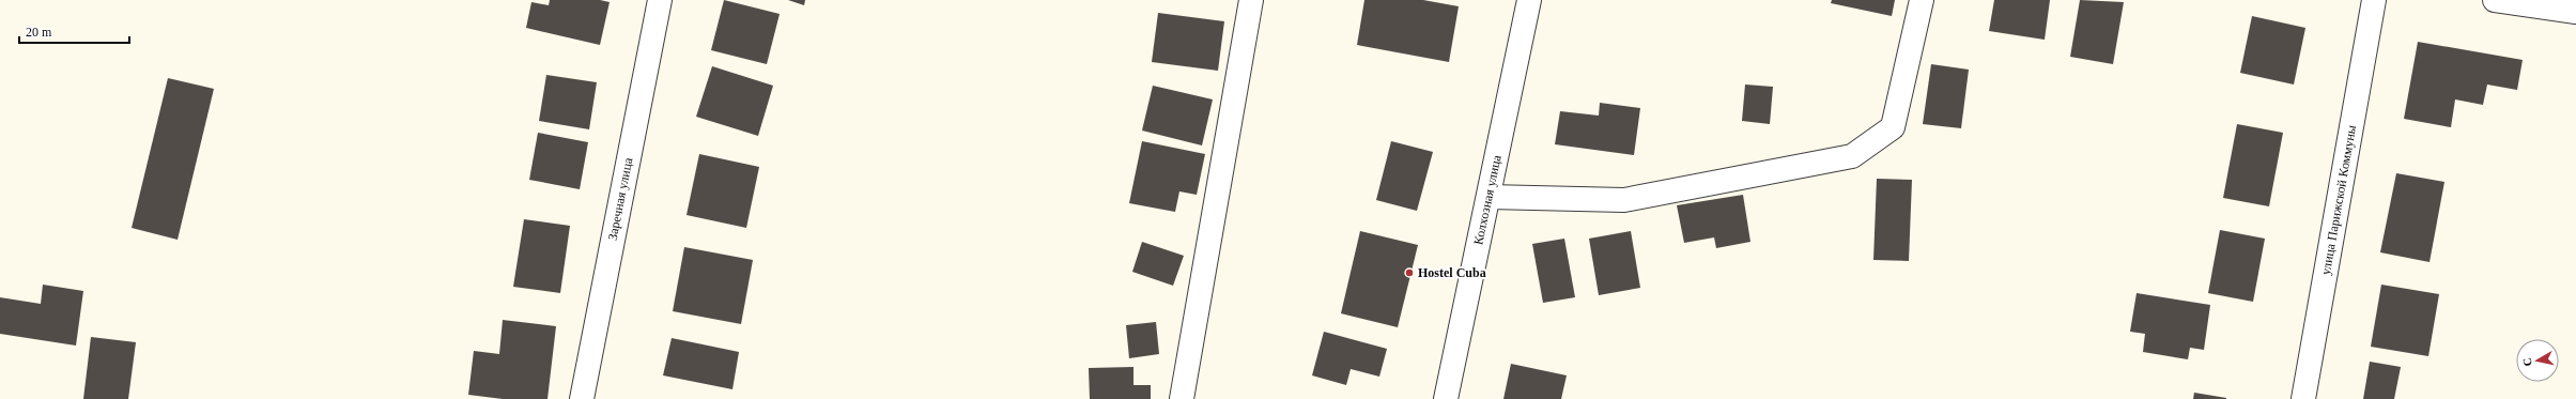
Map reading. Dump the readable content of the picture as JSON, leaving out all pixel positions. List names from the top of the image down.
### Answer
{
  "streets": {
    "street": ["Заречная улица", "Колхозная улица", "улица Парижской Коммуны"]
  },
  "places": ["Hostel Cuba"],
  "scale_bar": "20 m",
  "north": "left"
}
